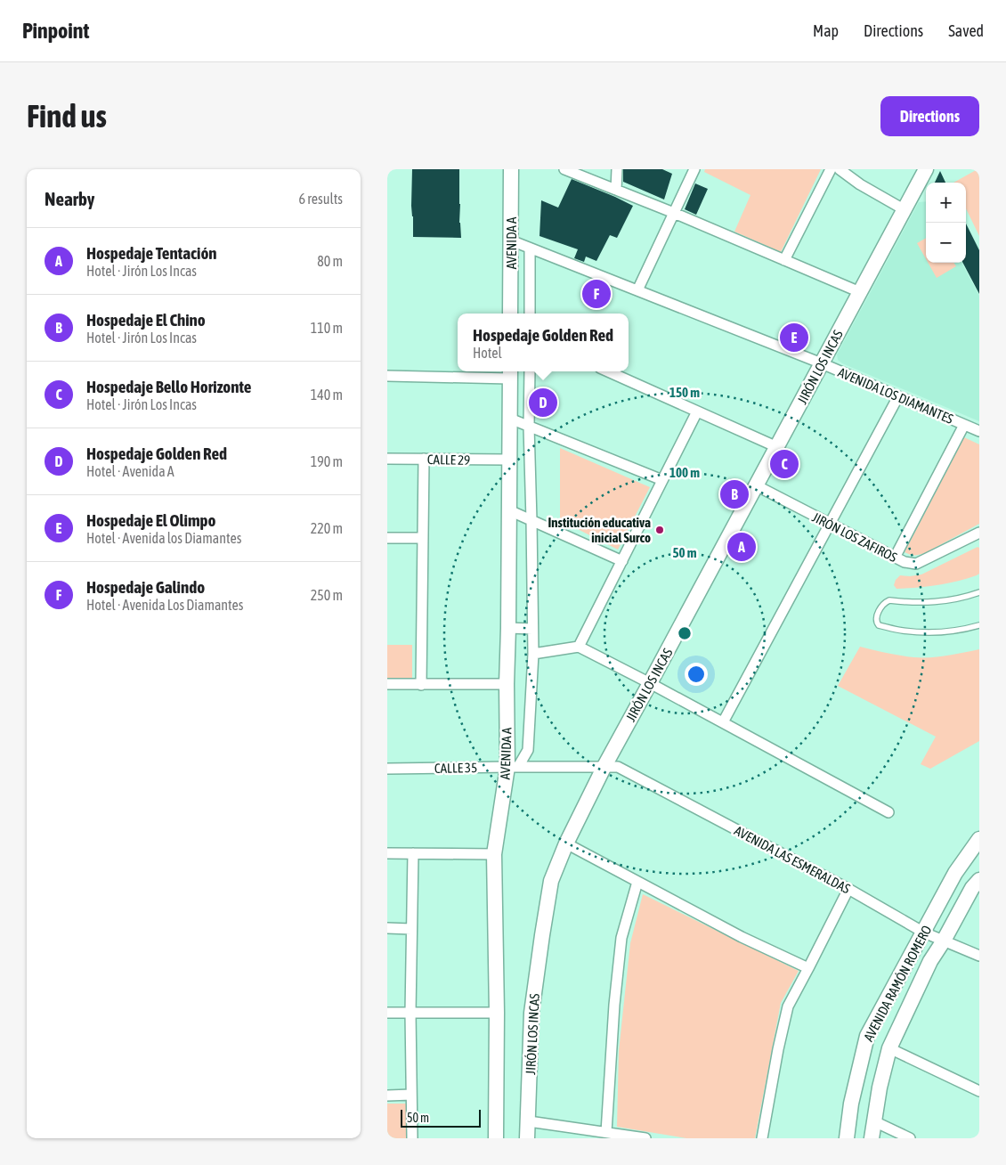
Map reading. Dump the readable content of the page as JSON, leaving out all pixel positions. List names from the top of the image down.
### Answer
{
  "streets": {
    "street": [
      "AVENIDA A",
      "JIRÓN LOS INCAS",
      "AVENIDA LOS DIAMANTES",
      "CALLE 29",
      "JIRÓN LOS ZAFIROS",
      "CALLE 35",
      "AVENIDA LAS ESMERALDAS",
      "AVENIDA RAMÓN ROMERO"
    ]
  },
  "crossings": [
    ["AVENIDA A", "CALLE 29"],
    ["AVENIDA A", "CALLE 35"],
    ["JIRÓN LOS INCAS", "AVENIDA LOS DIAMANTES"],
    ["JIRÓN LOS INCAS", "JIRÓN LOS ZAFIROS"],
    ["JIRÓN LOS INCAS", "CALLE 35"],
    ["JIRÓN LOS INCAS", "AVENIDA LAS ESMERALDAS"],
    ["CALLE 35", "AVENIDA LAS ESMERALDAS"],
    ["AVENIDA LAS ESMERALDAS", "AVENIDA RAMÓN ROMERO"]
  ],
  "places": ["Institución educativa inicial Surco"],
  "scale_bar": "50 m",
  "page": {
    "header": "Pinpoint",
    "nav": ["Map", "Directions", "Saved"],
    "buttons": "Directions",
    "title": "Find us",
    "heading": ["Nearby", "6 results"],
    "map_buttons": ["+", "−"],
    "list": [
      {
        "mark": "A",
        "name": "Hospedaje Tentación",
        "note": "Hotel · Jirón Los Incas",
        "value": "80 m"
      },
      {
        "mark": "B",
        "name": "Hospedaje El Chino",
        "note": "Hotel · Jirón Los Incas",
        "value": "110 m"
      },
      {
        "mark": "C",
        "name": "Hospedaje Bello Horizonte",
        "note": "Hotel · Jirón Los Incas",
        "value": "140 m"
      },
      {
        "mark": "D",
        "name": "Hospedaje Golden Red",
        "note": "Hotel · Avenida A",
        "value": "190 m"
      },
      {
        "mark": "E",
        "name": "Hospedaje El Olimpo",
        "note": "Hotel · Avenida los Diamantes",
        "value": "220 m"
      },
      {
        "mark": "F",
        "name": "Hospedaje Galindo",
        "note": "Hotel · Avenida Los Diamantes",
        "value": "250 m"
      }
    ],
    "pins": [
      "F",
      "E",
      "D",
      "C",
      "B",
      "A"
    ],
    "popup": ["Hospedaje Golden Red", "Hotel"],
    "scale": "50 m"
  },
  "rings": ["150 m", "100 m", "50 m"]
}
